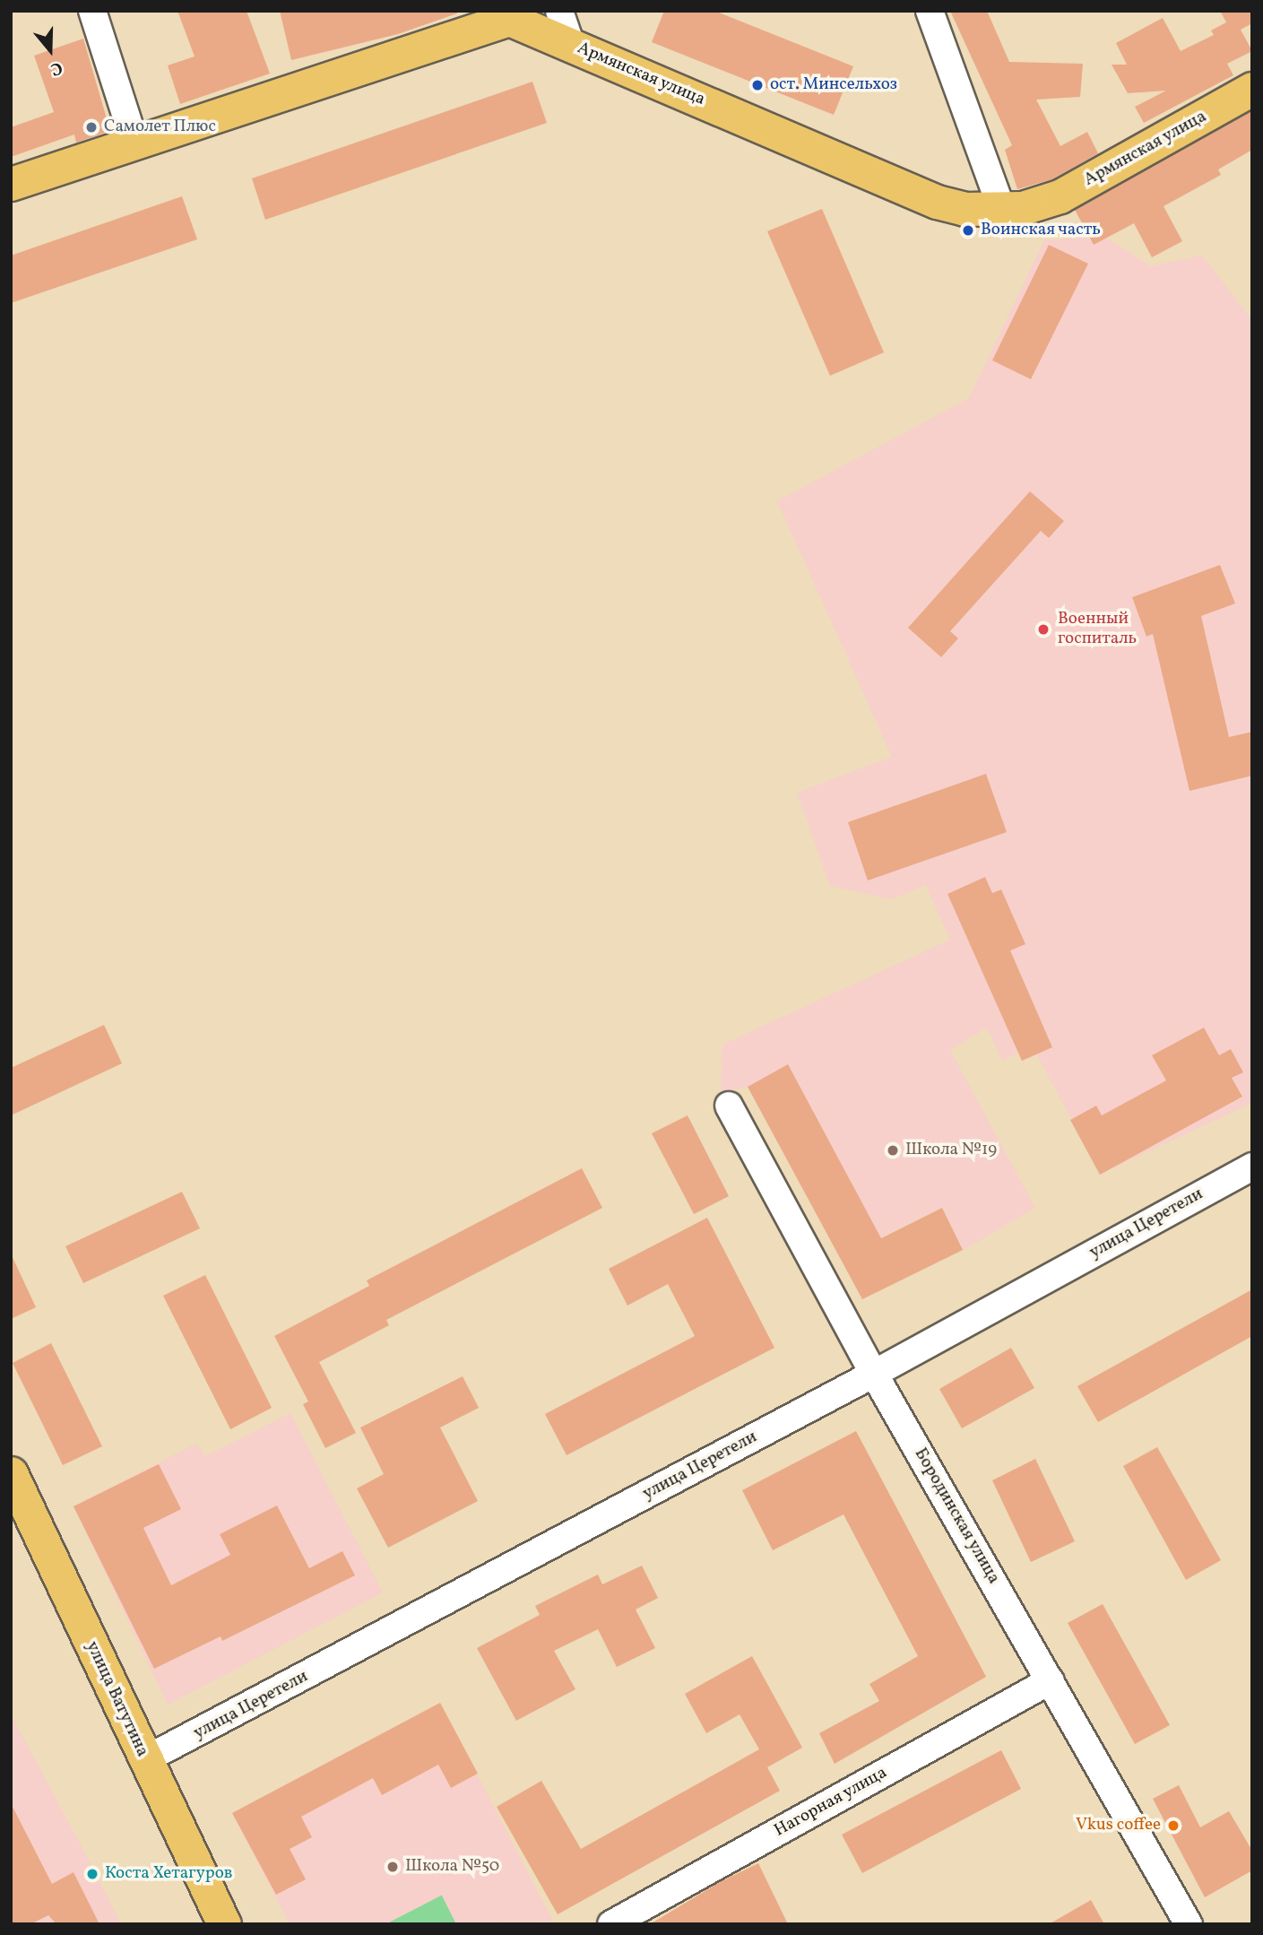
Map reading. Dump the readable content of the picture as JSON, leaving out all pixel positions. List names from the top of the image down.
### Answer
{
  "streets": {
    "main road": ["Армянская улица", "улица Ватутина"],
    "street": ["улица Церетели", "Бородинская улица", "Нагорная улица"]
  },
  "crossings": [
    ["улица Церетели", "Бородинская улица"],
    ["улица Церетели", "улица Ватутина"],
    ["Бородинская улица", "Нагорная улица"]
  ],
  "places": [
    "ост. Минсельхоз",
    "Самолет Плюс",
    "Воинская часть",
    "Военный госпиталь",
    "Школа №19",
    "Vkus coffee",
    "Школа №50",
    "Коста Хетагуров"
  ],
  "north": "bottom"
}
